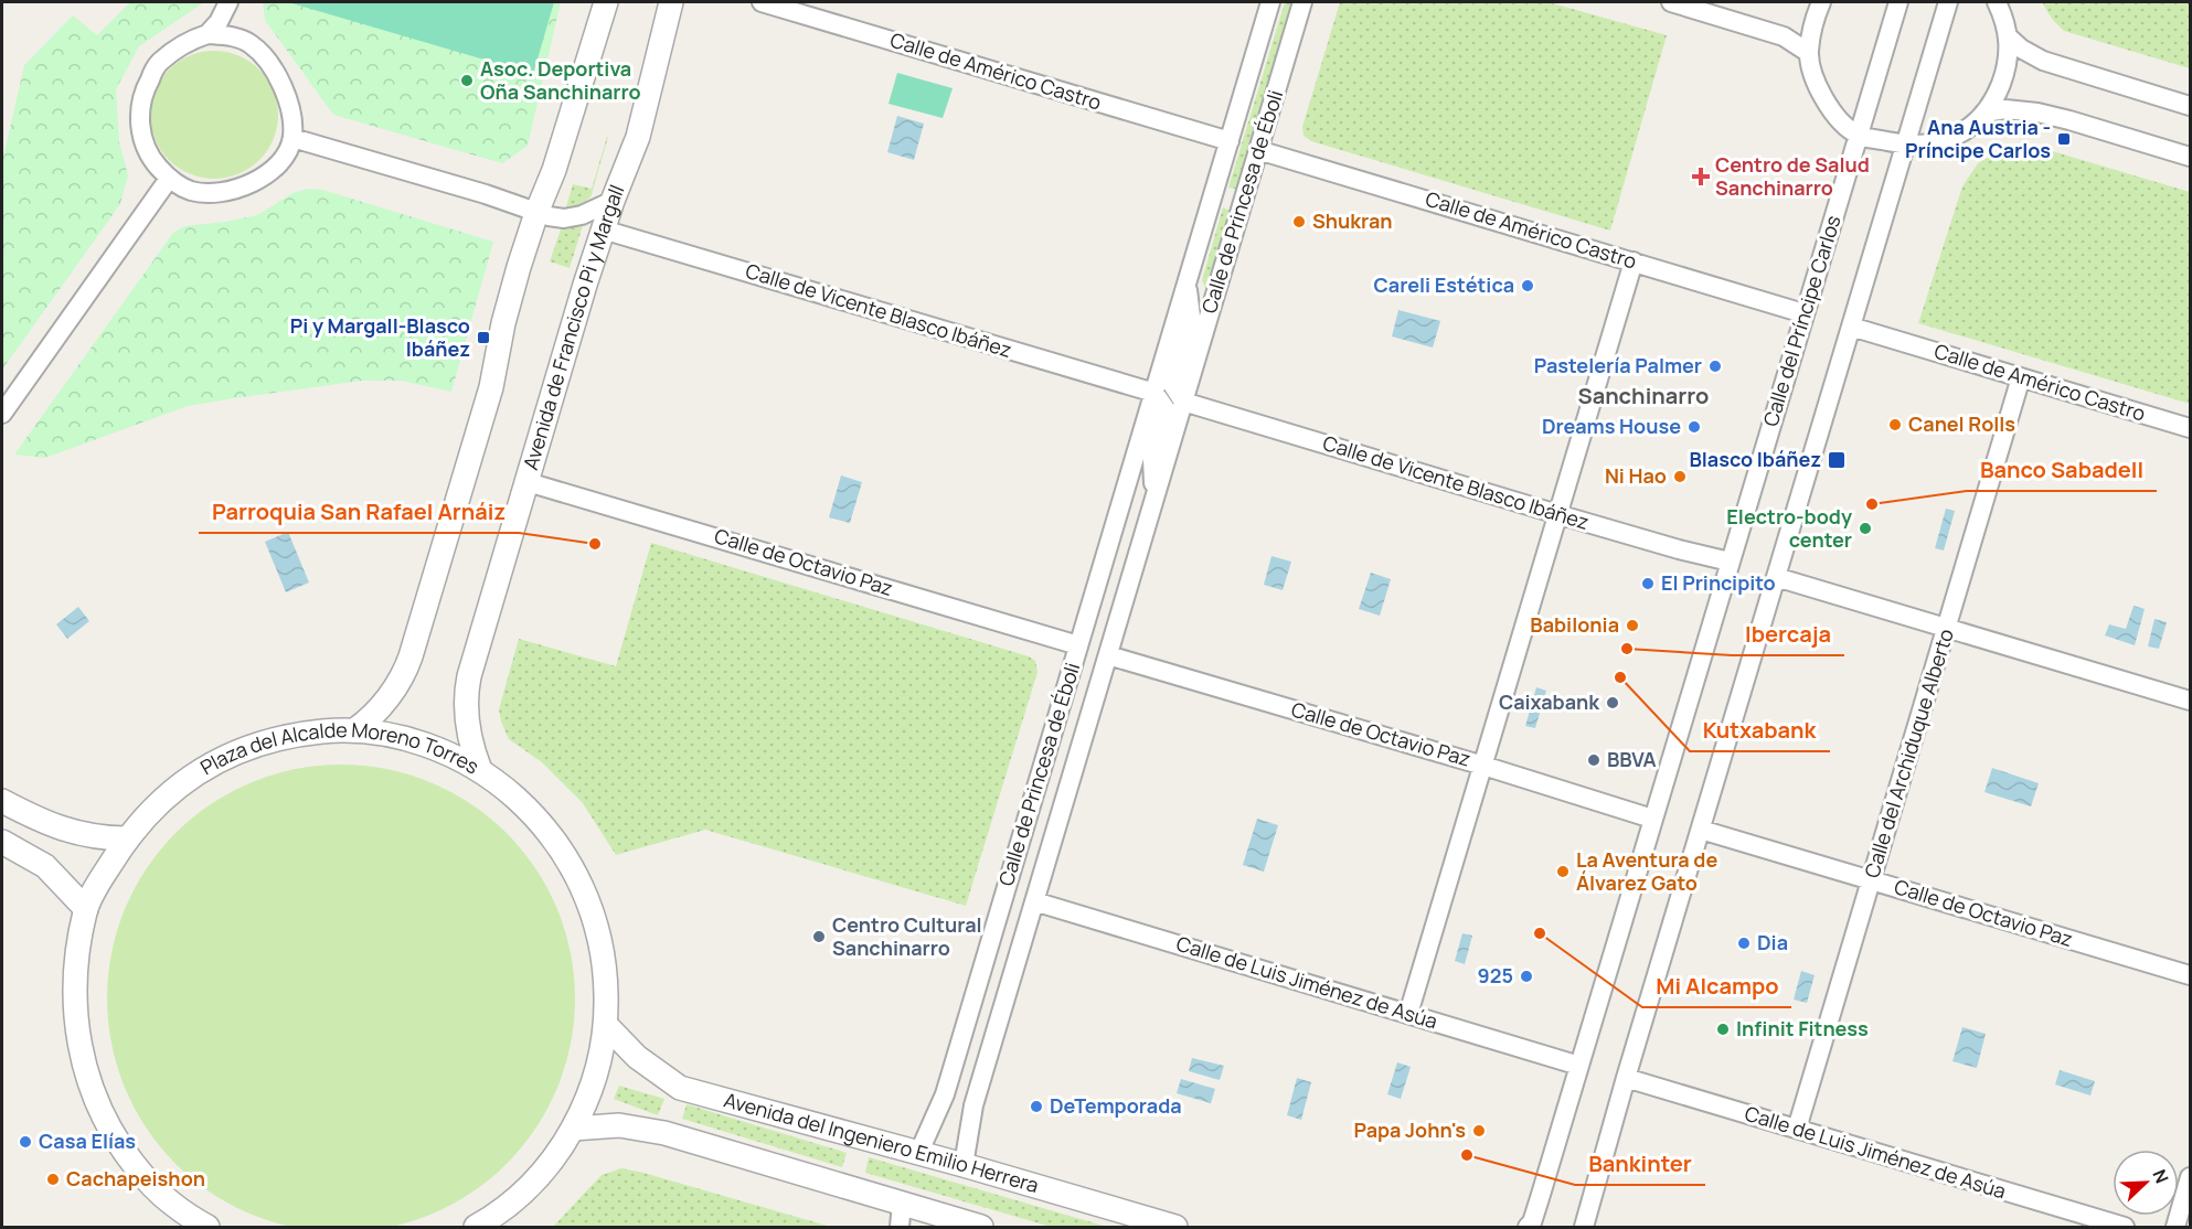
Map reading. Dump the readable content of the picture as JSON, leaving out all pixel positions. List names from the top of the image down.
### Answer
{
  "streets": {
    "street": [
      "Calle de Américo Castro",
      "Calle de Princesa de Éboli",
      "Calle de Vicente Blasco Ibáñez",
      "Calle del Príncipe Carlos",
      "Avenida de Francisco Pi y Margall",
      "Calle de Octavio Paz",
      "Calle del Archiduque Alberto",
      "Plaza del Alcalde Moreno Torres",
      "Calle de Luis Jiménez de Asúa",
      "Avenida del Ingeniero Emilio Herrera"
    ]
  },
  "crossings": [
    ["Calle de Américo Castro", "Calle de Princesa de Éboli"],
    ["Calle de Américo Castro", "Calle del Príncipe Carlos"],
    ["Calle de Américo Castro", "Calle del Archiduque Alberto"],
    ["Calle de Princesa de Éboli", "Calle de Vicente Blasco Ibáñez"],
    ["Calle de Princesa de Éboli", "Calle de Octavio Paz"],
    ["Calle de Princesa de Éboli", "Calle de Luis Jiménez de Asúa"],
    ["Calle de Princesa de Éboli", "Avenida del Ingeniero Emilio Herrera"],
    ["Calle de Vicente Blasco Ibáñez", "Calle del Príncipe Carlos"],
    ["Calle de Vicente Blasco Ibáñez", "Avenida de Francisco Pi y Margall"],
    ["Calle del Príncipe Carlos", "Calle de Octavio Paz"],
    ["Calle del Príncipe Carlos", "Calle de Luis Jiménez de Asúa"],
    ["Avenida de Francisco Pi y Margall", "Calle de Octavio Paz"],
    ["Avenida de Francisco Pi y Margall", "Plaza del Alcalde Moreno Torres"],
    ["Calle de Octavio Paz", "Calle del Archiduque Alberto"],
    ["Calle del Archiduque Alberto", "Calle de Luis Jiménez de Asúa"],
    ["Plaza del Alcalde Moreno Torres", "Avenida del Ingeniero Emilio Herrera"]
  ],
  "districts": ["Sanchinarro"],
  "places": {
    "other": [
      "Asoc. Deportiva Oña Sanchinarro",
      "Shukran",
      "Careli Estética",
      "Pastelería Palmer",
      "Canel Rolls",
      "Dreams House",
      "Ni Hao",
      "Banco Sabadell",
      "Electro-body center",
      "Parroquia San Rafael Arnáiz",
      "El Principito",
      "Babilonia",
      "Ibercaja",
      "Kutxabank",
      "Caixabank",
      "BBVA",
      "La Aventura de Álvarez Gato",
      "Mi Alcampo",
      "Centro Cultural Sanchinarro",
      "Dia",
      "925",
      "Infinit Fitness",
      "DeTemporada",
      "Papa John's",
      "Casa Elías",
      "Bankinter",
      "Cachapeishon"
    ],
    "transit": ["Ana Austria - Príncipe Carlos", "Pi y Margall-Blasco Ibáñez", "Blasco Ibáñez"],
    "health": ["Centro de Salud Sanchinarro"]
  },
  "north": "top right"
}
